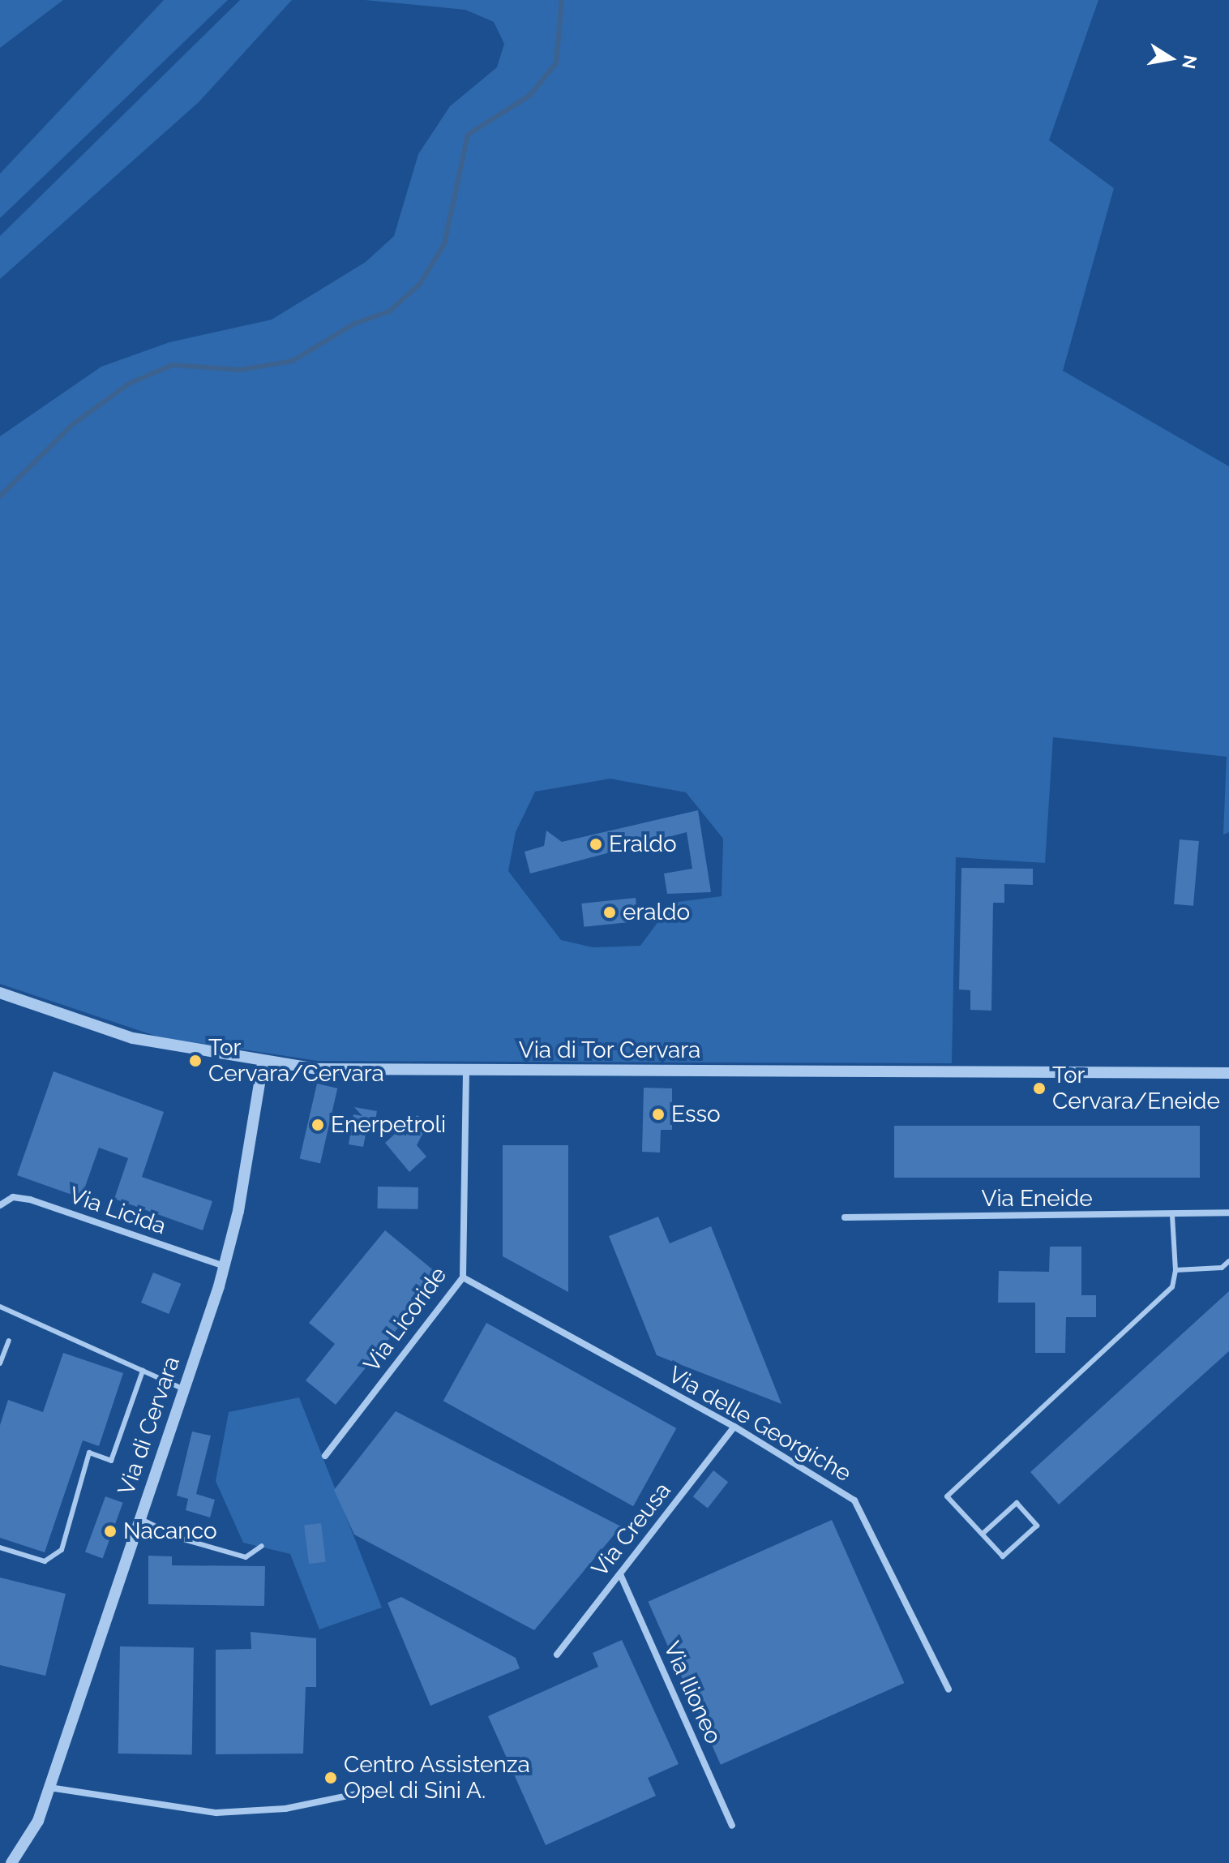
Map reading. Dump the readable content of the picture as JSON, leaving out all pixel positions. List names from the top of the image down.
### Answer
{
  "streets": {
    "street": [
      "Via di Tor Cervara",
      "Via Eneide",
      "Via Licida",
      "Via Licoride",
      "Via delle Georgiche",
      "Via di Cervara",
      "Via Creusa",
      "Via Ilioneo"
    ]
  },
  "crossings": [
    ["Via di Tor Cervara", "Via Licoride"],
    ["Via di Tor Cervara", "Via di Cervara"],
    ["Via Licida", "Via di Cervara"],
    ["Via Licoride", "Via delle Georgiche"],
    ["Via delle Georgiche", "Via Creusa"],
    ["Via Creusa", "Via Ilioneo"]
  ],
  "places": [
    "Eraldo",
    "eraldo",
    "Tor Cervara/Cervara",
    "Tor Cervara/Eneide",
    "Esso",
    "Enerpetroli",
    "Nacanco",
    "Centro Assistenza Opel di Sini A."
  ],
  "north": "right"
}
